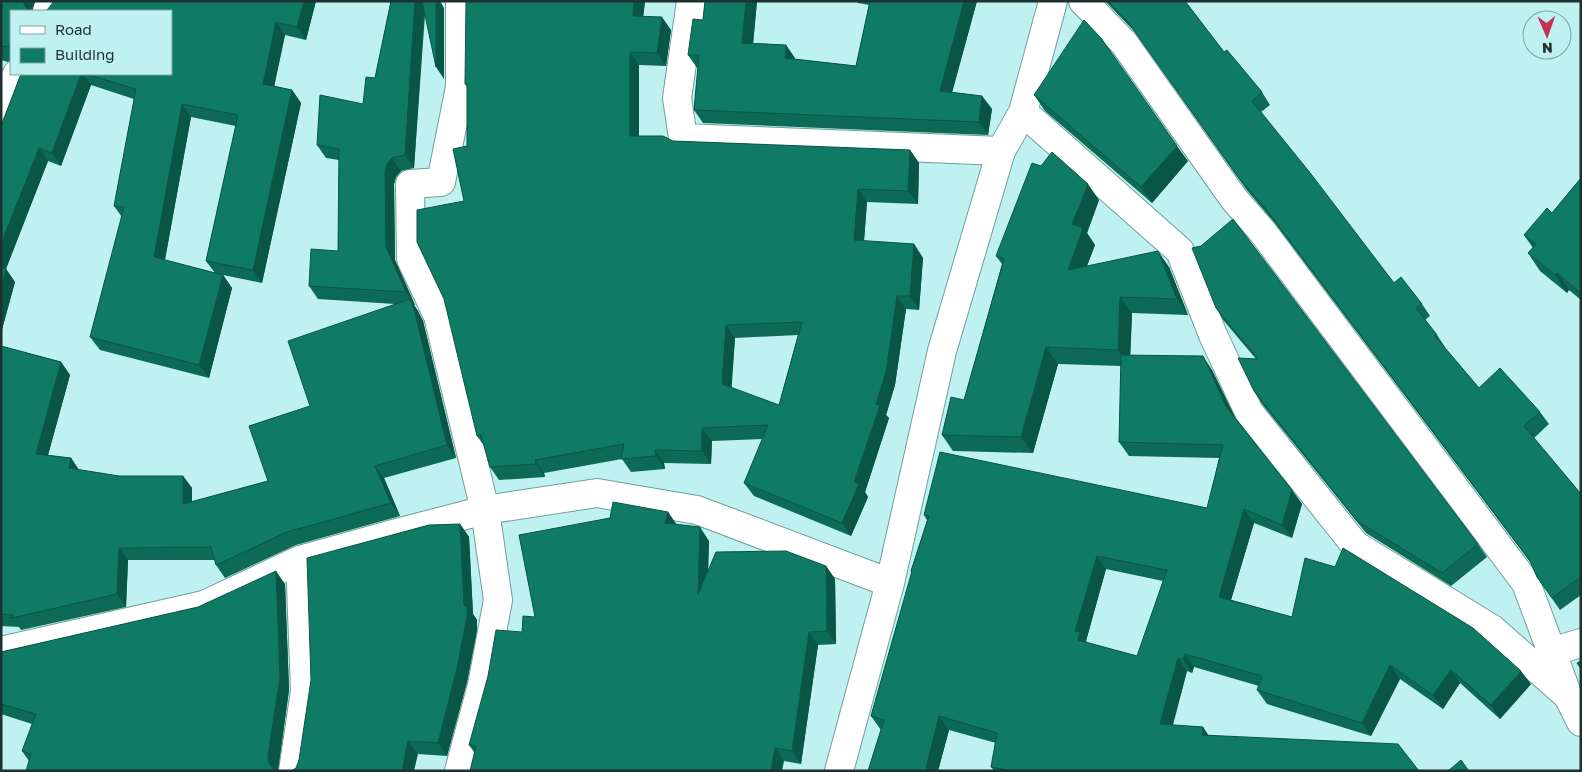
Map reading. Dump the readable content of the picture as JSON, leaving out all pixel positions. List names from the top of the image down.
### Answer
{
  "legend": ["Road", "Building"],
  "north": "bottom"
}
